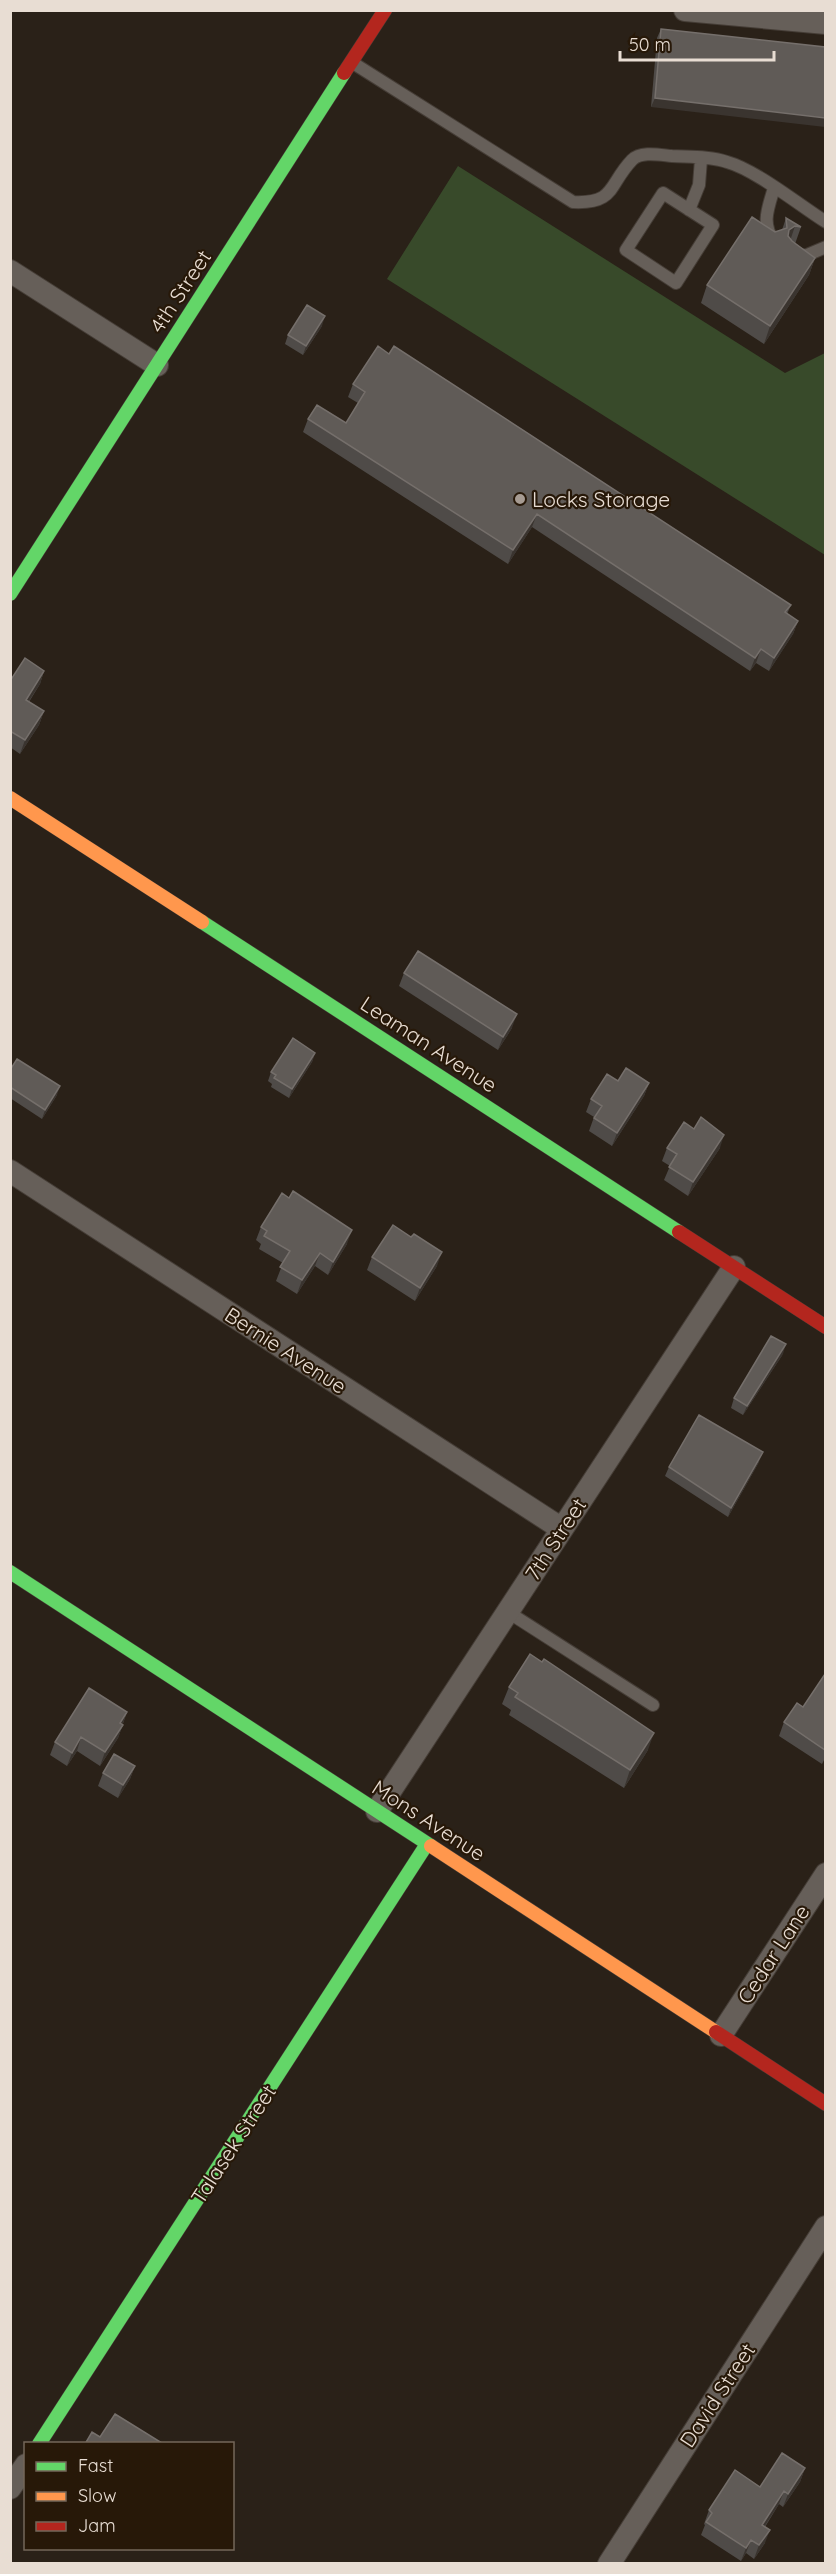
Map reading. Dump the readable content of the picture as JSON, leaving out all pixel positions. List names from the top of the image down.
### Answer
{
  "streets": {
    "street": [
      "4th Street",
      "Leaman Avenue",
      "Bernie Avenue",
      "7th Street",
      "Mons Avenue",
      "Cedar Lane",
      "Talasek Street",
      "David Street"
    ]
  },
  "crossings": [
    ["Leaman Avenue", "7th Street"],
    ["Bernie Avenue", "7th Street"],
    ["7th Street", "Mons Avenue"],
    ["Mons Avenue", "Cedar Lane"],
    ["Mons Avenue", "Talasek Street"]
  ],
  "places": ["Locks Storage"],
  "legend": ["Fast", "Slow", "Jam"],
  "scale_bar": "50 m"
}
